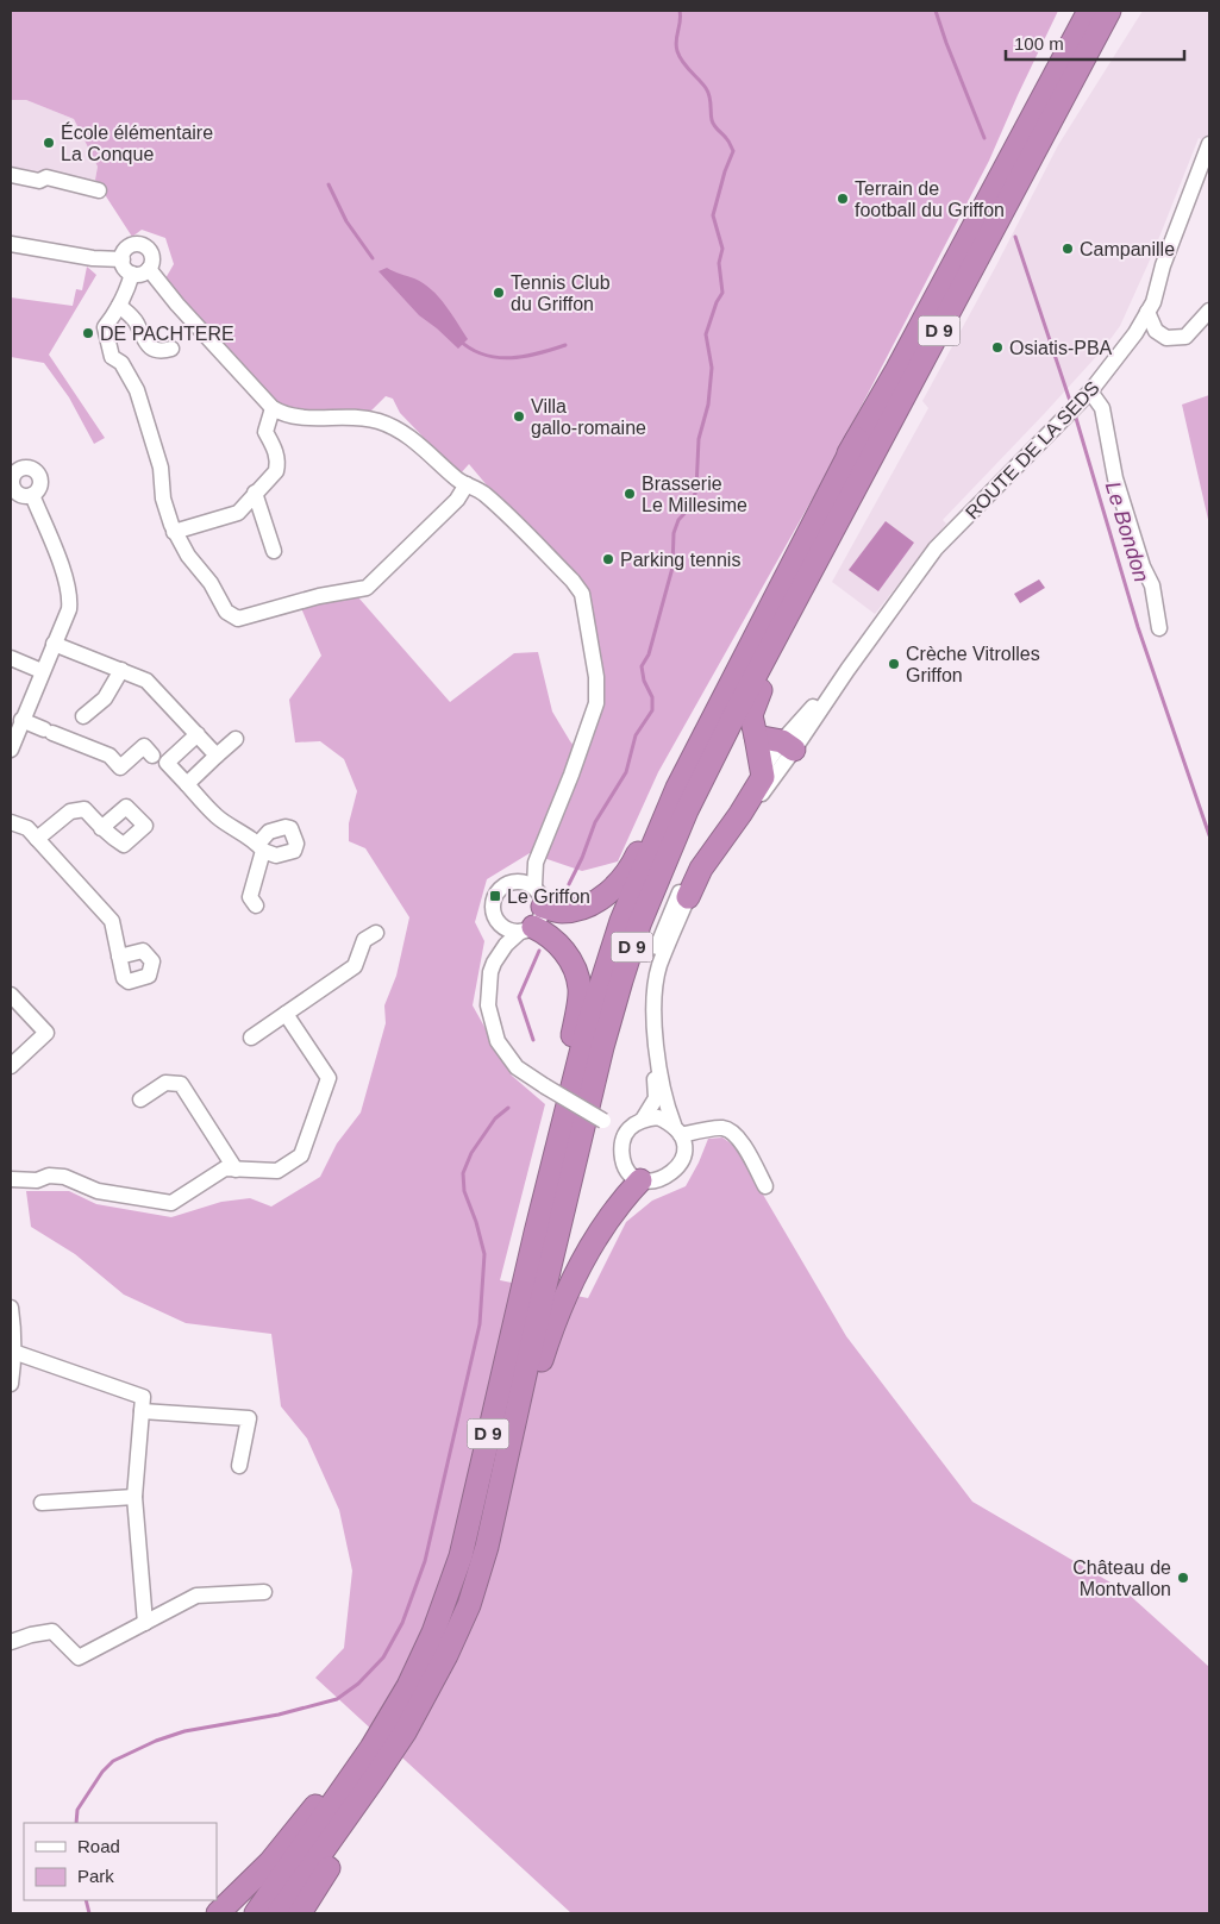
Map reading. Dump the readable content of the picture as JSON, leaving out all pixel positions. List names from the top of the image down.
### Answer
{
  "streets": {
    "highway": ["D 9"],
    "street": ["ROUTE DE LA SEDS"]
  },
  "water": ["Le Bondon"],
  "places": {
    "other": [
      "École élémentaire La Conque",
      "Terrain de football du Griffon",
      "Campanille",
      "Tennis Club du Griffon",
      "DE PACHTERE",
      "Osiatis-PBA",
      "Villa gallo-romaine",
      "Brasserie Le Millesime",
      "Parking tennis",
      "Crèche Vitrolles Griffon",
      "Château de Montvallon"
    ],
    "transit": ["Le Griffon"]
  },
  "legend": ["Road", "Park"],
  "scale_bar": "100 m"
}
